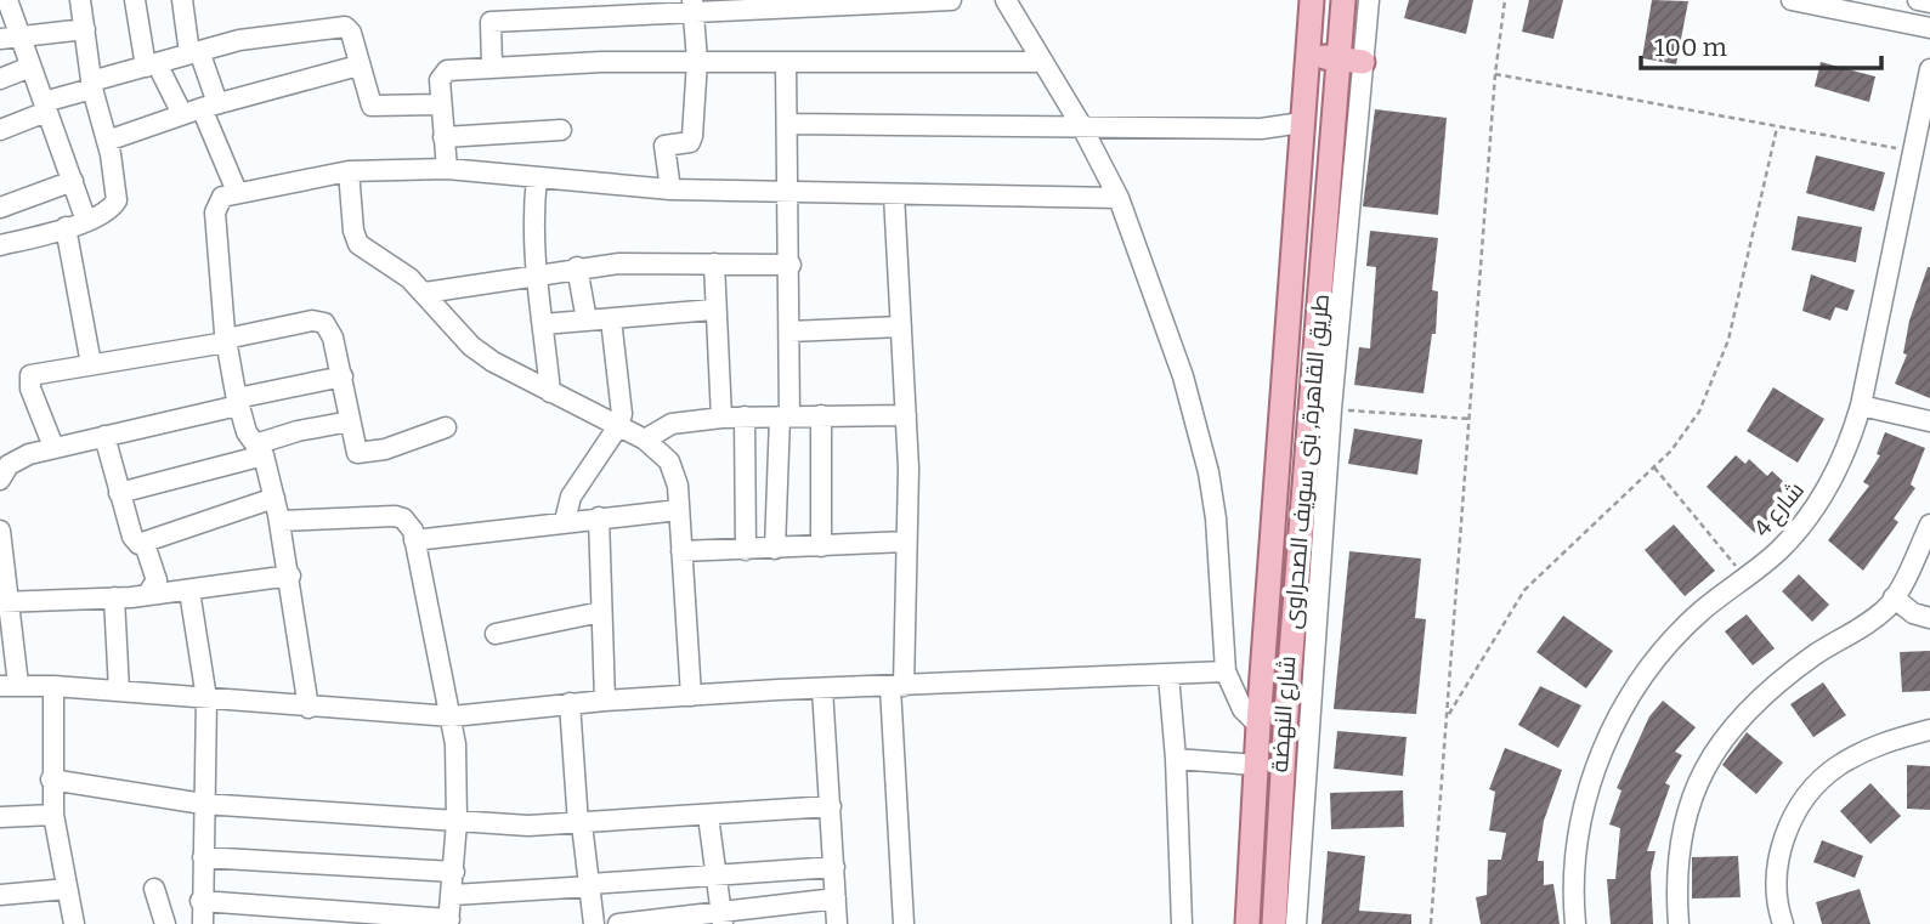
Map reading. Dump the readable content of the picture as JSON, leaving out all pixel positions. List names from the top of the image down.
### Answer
{
  "streets": {
    "main road": ["طريق القاهرة, بنى سويف الصحراوى"],
    "street": ["شارع 4", "شارع النهضة"]
  },
  "scale_bar": "100 m"
}
